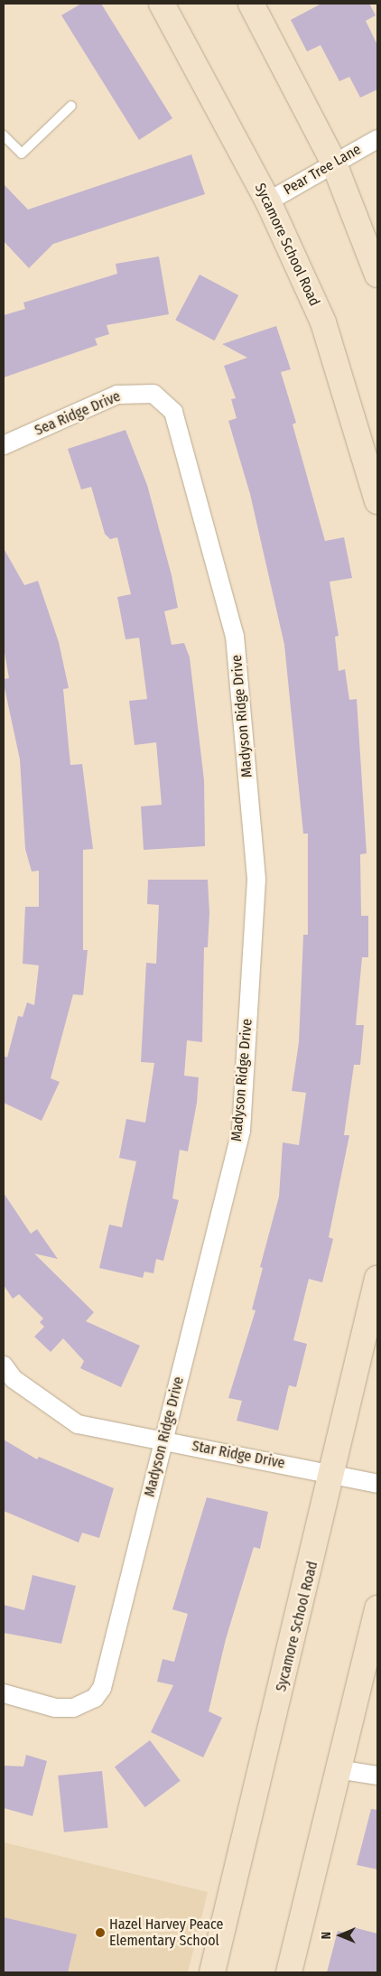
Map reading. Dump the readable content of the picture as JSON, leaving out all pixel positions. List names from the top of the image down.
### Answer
{
  "streets": {
    "main road": ["Sycamore School Road"],
    "street": [
      "Pear Tree Lane",
      "Sea Ridge Drive",
      "Madyson Ridge Drive",
      "Star Ridge Drive"
    ]
  },
  "crossings": [
    ["Pear Tree Lane", "Sycamore School Road"],
    ["Sycamore School Road", "Star Ridge Drive"],
    ["Sea Ridge Drive", "Madyson Ridge Drive"],
    ["Madyson Ridge Drive", "Star Ridge Drive"]
  ],
  "places": ["Hazel Harvey Peace Elementary School"],
  "north": "left"
}
